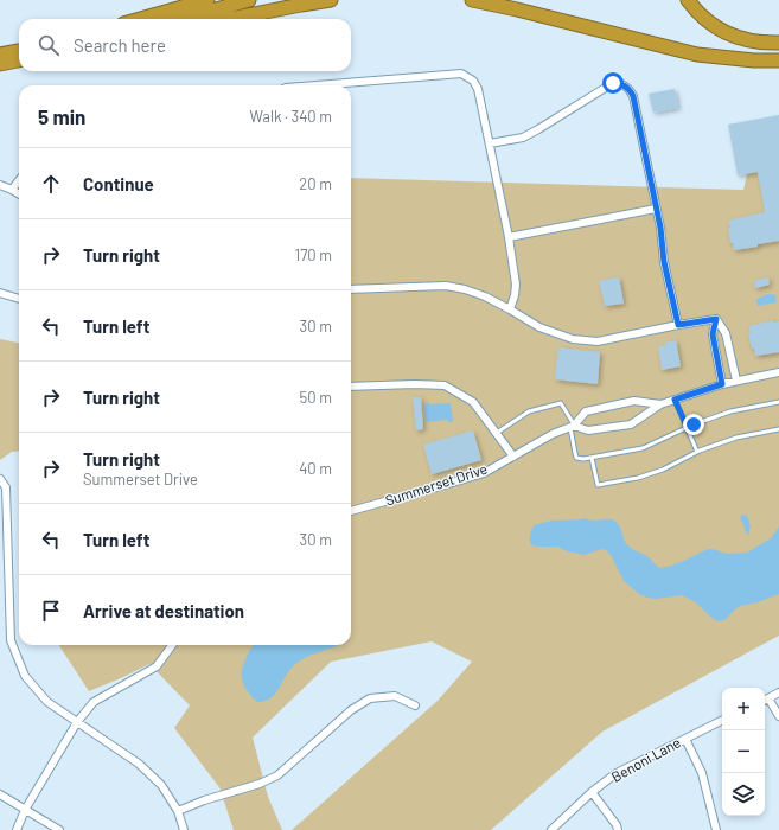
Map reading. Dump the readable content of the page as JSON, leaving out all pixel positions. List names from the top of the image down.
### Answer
{
  "streets": {
    "street": ["Summerset Drive", "Benoni Lane"]
  },
  "page": {
    "search": "Search here",
    "heading": ["5 min", "Walk · 340 m"],
    "list": [
      ["Continue", "20 m"],
      ["Turn right", "170 m"],
      ["Turn left", "30 m"],
      ["Turn right", "50 m"],
      ["Turn right", "Summerset Drive", "40 m"],
      ["Turn left", "30 m"],
      "Arrive at destination"
    ],
    "map_buttons": ["+", "−"]
  }
}
